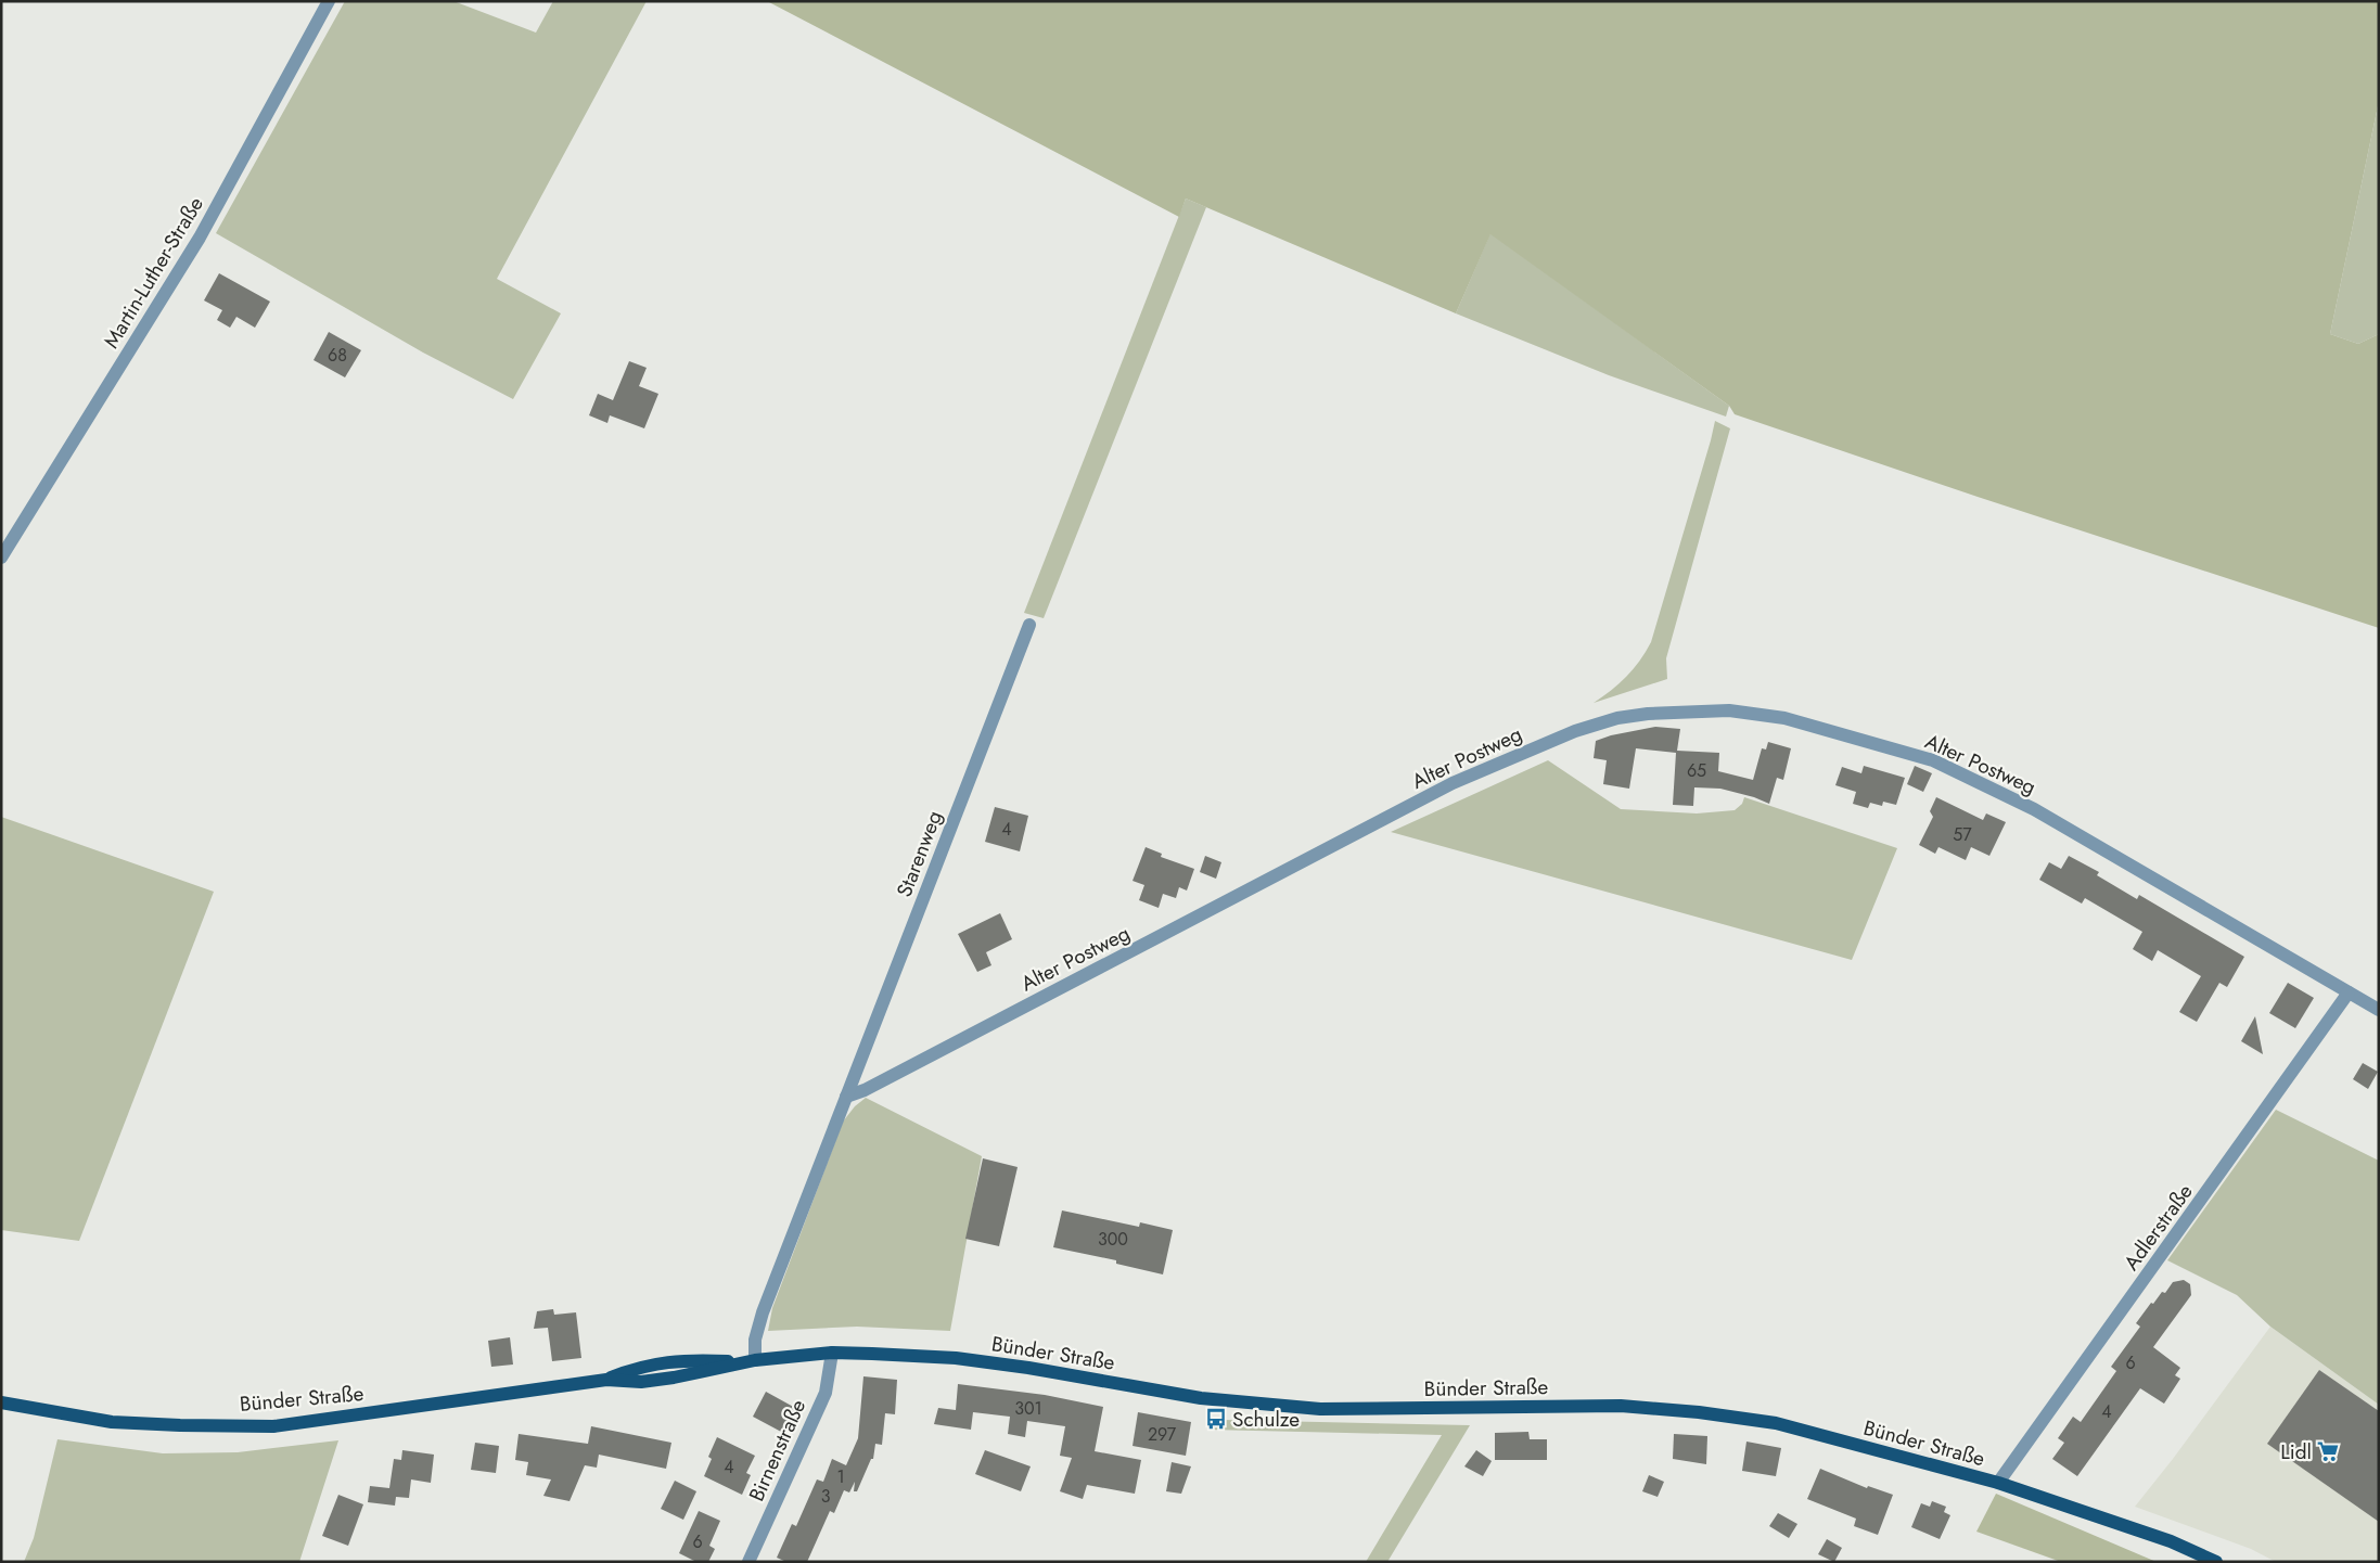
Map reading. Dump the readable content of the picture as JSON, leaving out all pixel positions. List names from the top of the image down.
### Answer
{
  "streets": {
    "main road": ["Bünder Straße"],
    "street": [
      "Martin-Luther-Straße",
      "Alter Postweg",
      "Starenweg",
      "Adlerstraße",
      "Birnenstraße"
    ]
  },
  "crossings": [
    ["Alter Postweg", "Starenweg"],
    ["Alter Postweg", "Adlerstraße"],
    ["Adlerstraße", "Bünder Straße"],
    ["Bünder Straße", "Birnenstraße"]
  ],
  "places": {
    "bus stop": ["Schulze"],
    "supermarket": ["Lidl"]
  },
  "house_numbers": [
    "68",
    "65",
    "4",
    "57",
    "300",
    "6",
    "301",
    "4",
    "297",
    "4",
    "1",
    "3",
    "6"
  ]
}
